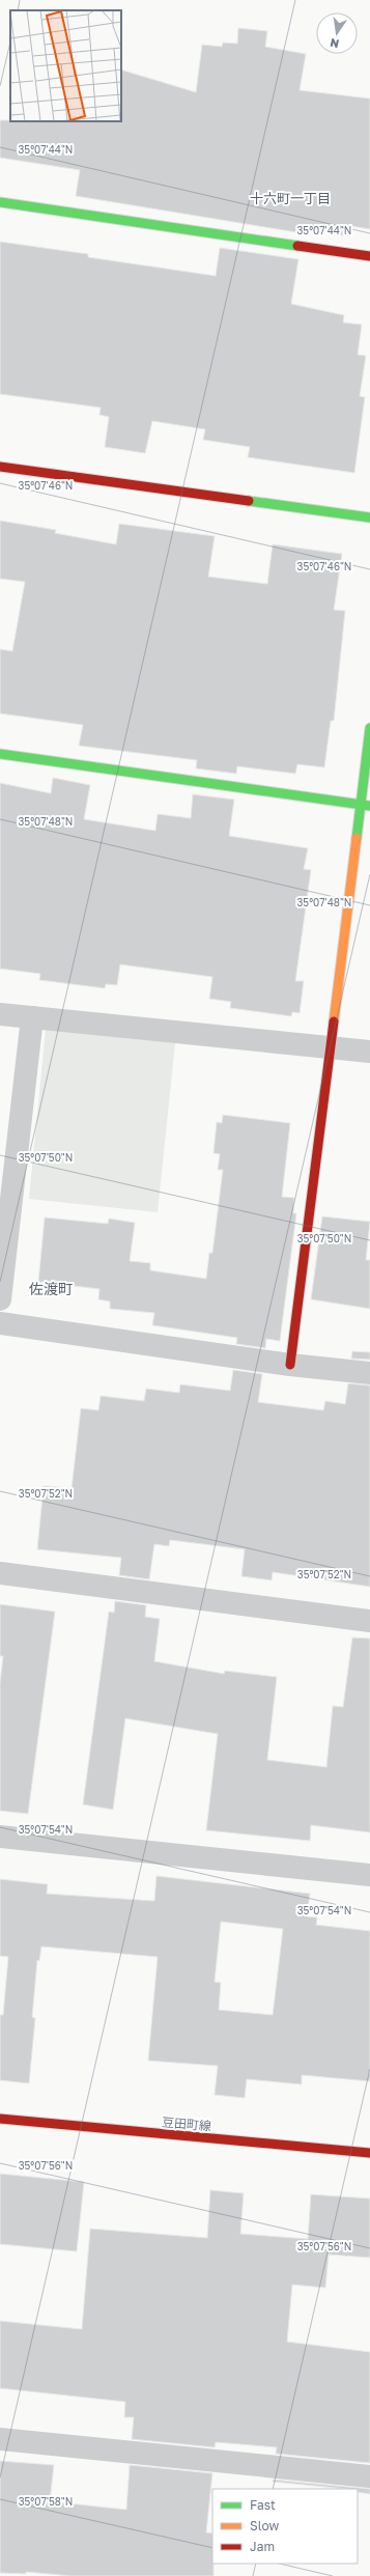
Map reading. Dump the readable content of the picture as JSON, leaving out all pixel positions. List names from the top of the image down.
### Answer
{
  "streets": {
    "street": ["豆田町線"]
  },
  "districts": ["十六町一丁目", "佐渡町"],
  "legend": ["Fast", "Slow", "Jam"],
  "north": "bottom",
  "coordinates": [
    "35°07'44\"N",
    "35°07'46\"N",
    "35°07'48\"N",
    "35°07'50\"N",
    "35°07'52\"N",
    "35°07'54\"N",
    "35°07'56\"N",
    "35°07'58\"N"
  ]
}
